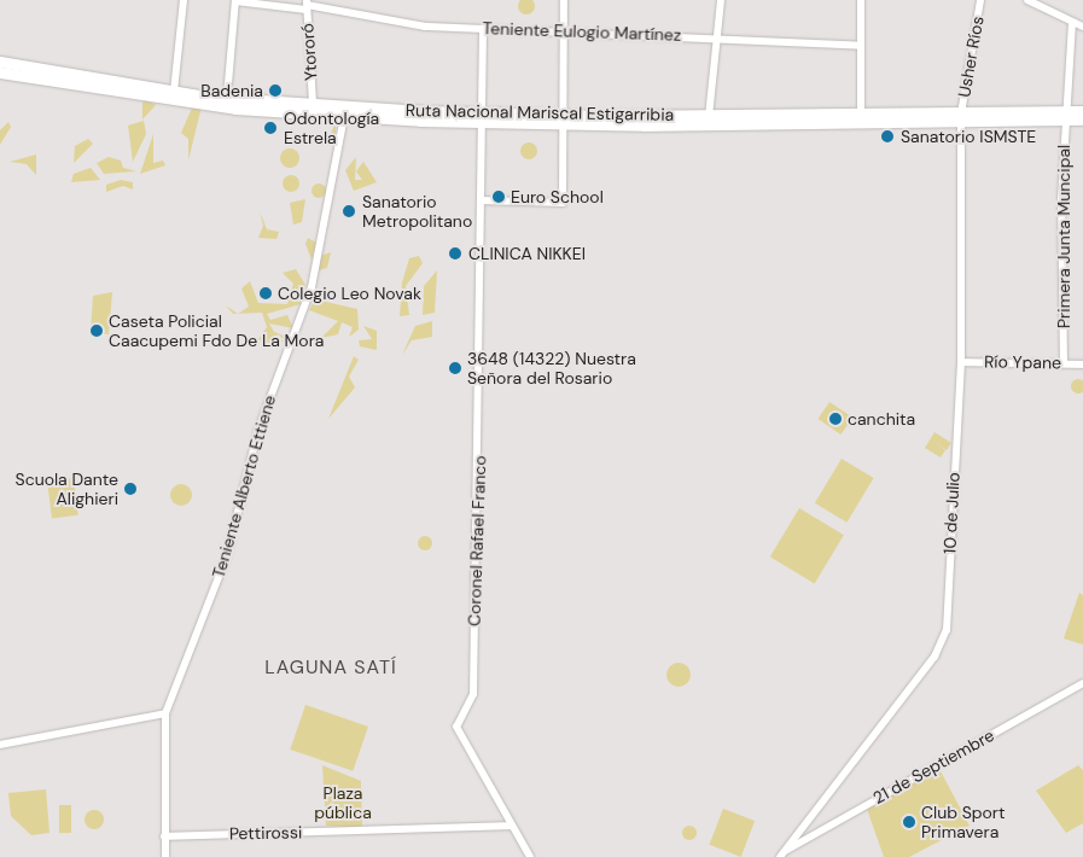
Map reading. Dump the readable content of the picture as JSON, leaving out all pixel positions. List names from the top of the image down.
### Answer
{
  "streets": {
    "highway": ["Ruta Nacional Mariscal Estigarribia"],
    "street": [
      "Teniente Eulogio Martínez",
      "Ytororó",
      "Usher Ríos",
      "Primera Junta Muncipal",
      "Río Ypane",
      "Teniente Alberto Ettiene",
      "10 de Julio",
      "Coronel Rafael Franco",
      "21 de Septiembre",
      "Pettirossi"
    ]
  },
  "crossings": [
    ["Teniente Eulogio Martínez", "Ytororó"],
    ["Ytororó", "Ruta Nacional Mariscal Estigarribia"],
    ["Usher Ríos", "Ruta Nacional Mariscal Estigarribia"],
    ["Usher Ríos", "10 de Julio"],
    ["Ruta Nacional Mariscal Estigarribia", "Primera Junta Muncipal"],
    ["Ruta Nacional Mariscal Estigarribia", "Teniente Alberto Ettiene"],
    ["Ruta Nacional Mariscal Estigarribia", "10 de Julio"],
    ["Primera Junta Muncipal", "Río Ypane"],
    ["Río Ypane", "10 de Julio"],
    ["Teniente Alberto Ettiene", "Pettirossi"],
    ["10 de Julio", "21 de Septiembre"],
    ["Coronel Rafael Franco", "Pettirossi"]
  ],
  "districts": ["LAGUNA SATÍ"],
  "parks": ["Plaza pública"],
  "places": [
    "Badenia",
    "Odontología Estrela",
    "Sanatorio ISMSTE",
    "Euro School",
    "Sanatorio Metropolitano",
    "CLINICA NIKKEI",
    "Colegio Leo Novak",
    "Caseta Policial Caacupemi Fdo De La Mora",
    "3648 (14322) Nuestra Señora del Rosario",
    "canchita",
    "Scuola Dante Alighieri",
    "Club Sport Primavera"
  ]
}
